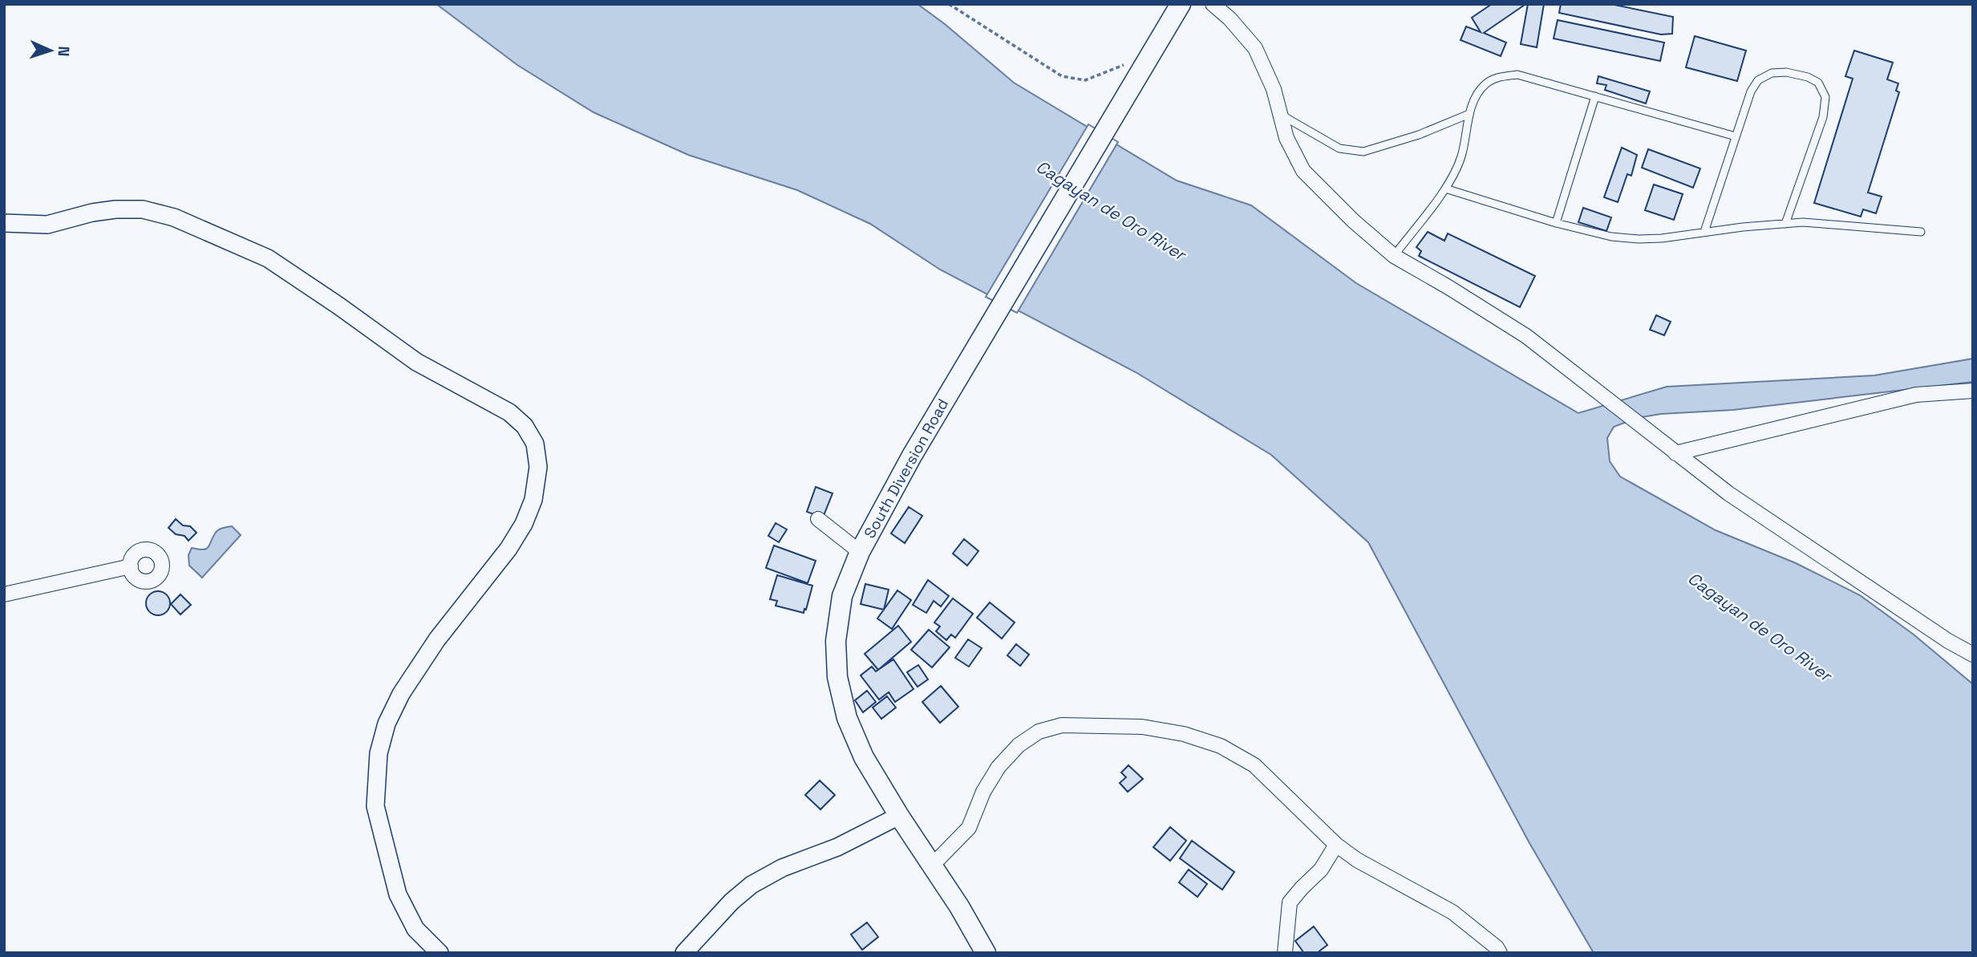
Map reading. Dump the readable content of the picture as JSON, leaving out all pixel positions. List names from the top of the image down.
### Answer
{
  "streets": {
    "main road": ["South Diversion Road"]
  },
  "water": ["Cagayan de Oro River"],
  "north": "right"
}
